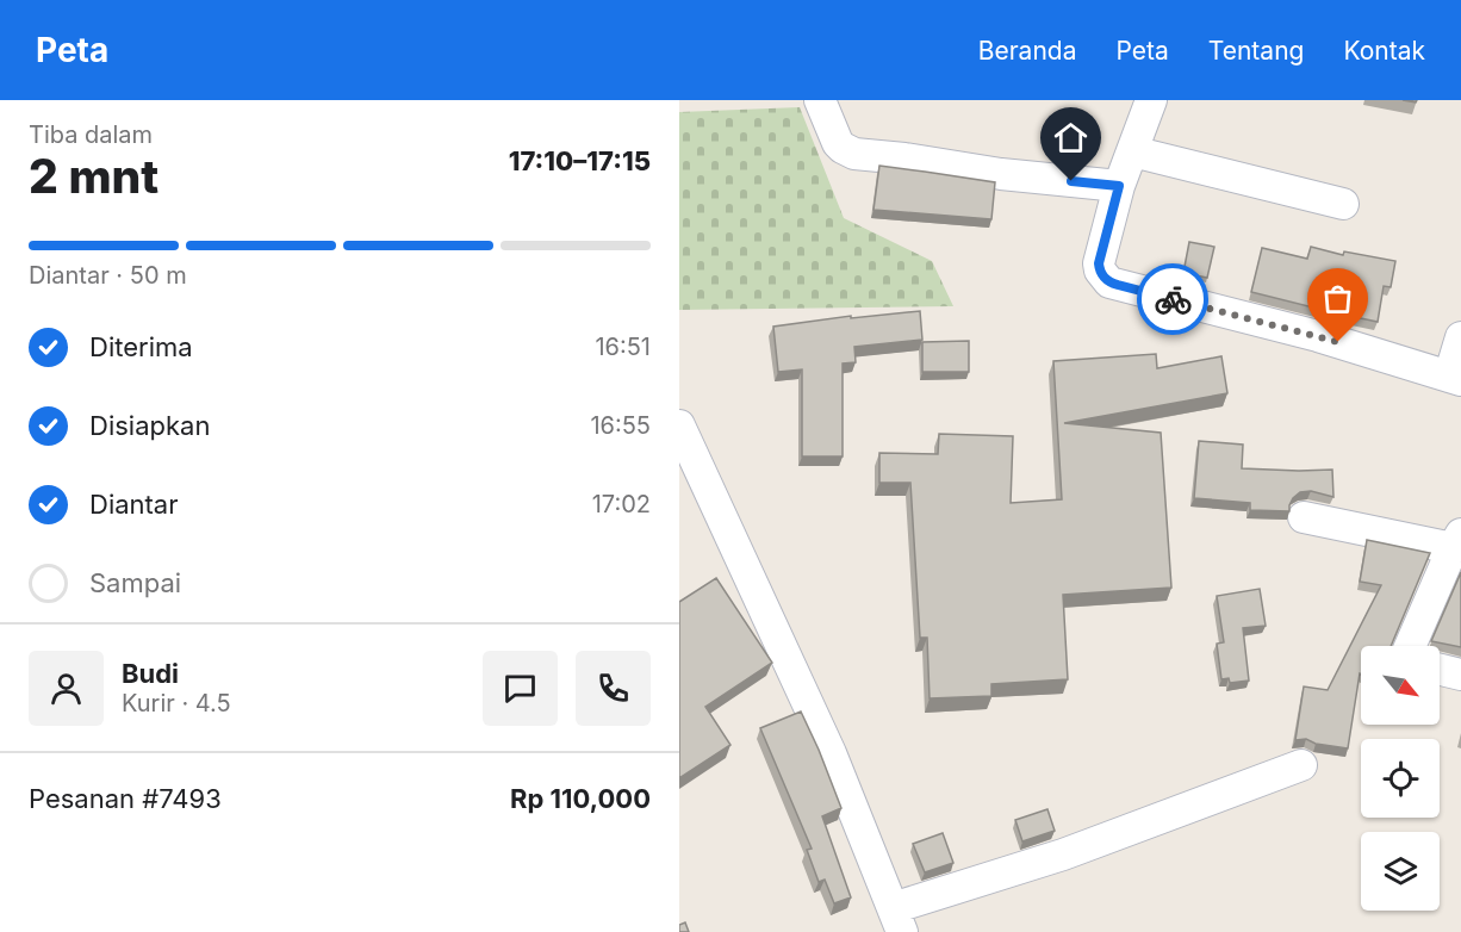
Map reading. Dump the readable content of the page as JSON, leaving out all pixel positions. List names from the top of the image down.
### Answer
{
  "north": "bottom right",
  "page": {
    "header": "Peta",
    "nav": [
      "Beranda",
      "Peta",
      "Tentang",
      "Kontak"
    ],
    "heading": ["2 mnt", "Tiba dalam", "17:10–17:15"],
    "panel": [
      "Budi",
      "Kurir · 4.5",
      "Pesanan #7493",
      "Rp 110,000"
    ],
    "bar": "Diantar · 50 m",
    "list": [
      ["Diterima", "16:51"],
      ["Disiapkan", "16:55"],
      ["Diantar", "17:02"],
      "Sampai"
    ]
  }
}
